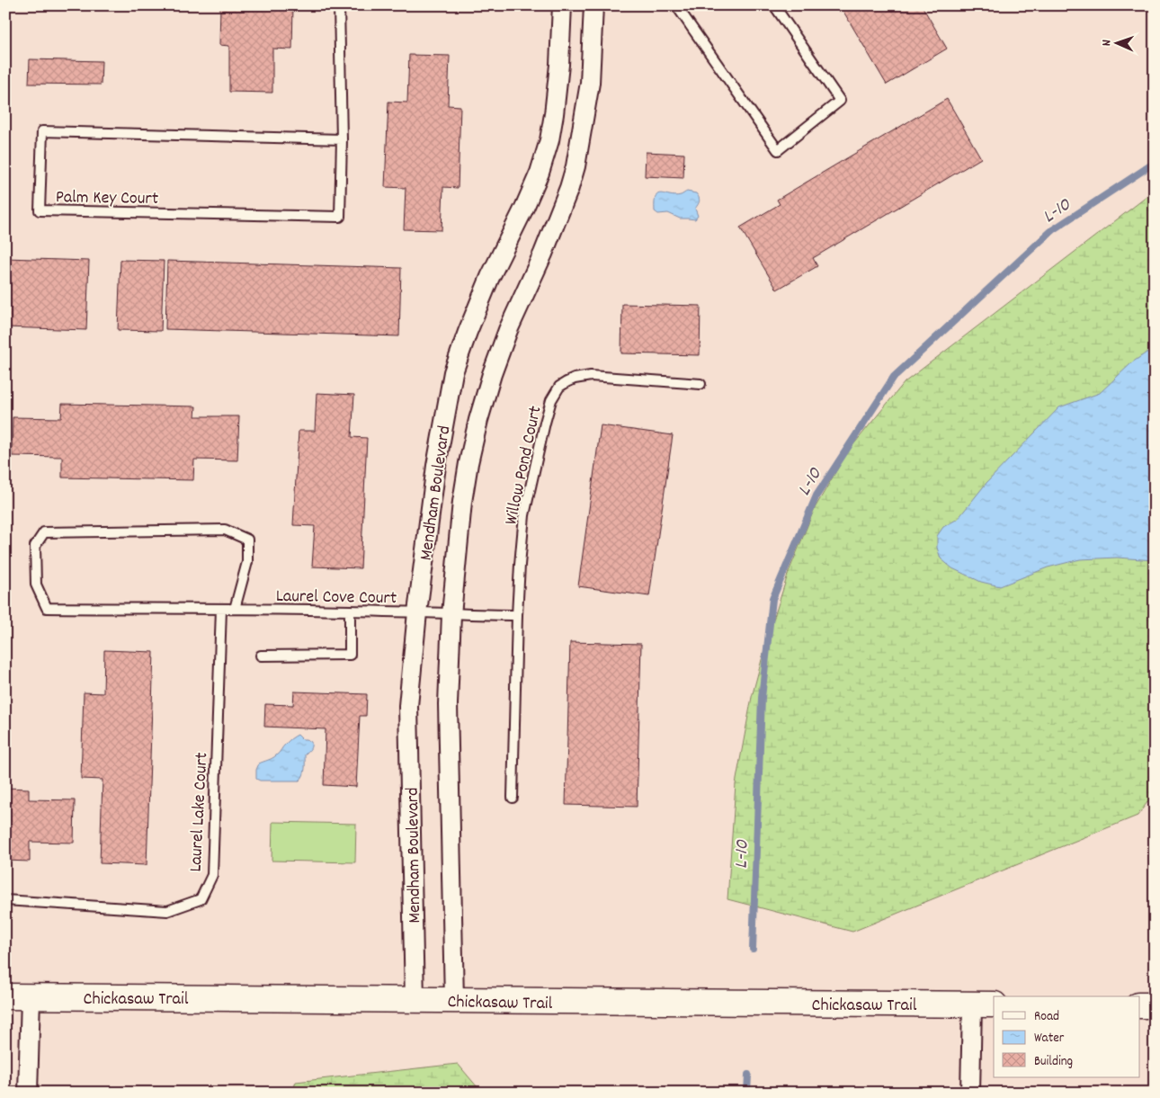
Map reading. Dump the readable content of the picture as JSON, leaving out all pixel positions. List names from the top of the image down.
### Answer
{
  "streets": {
    "street": ["Mendham Boulevard", "Chickasaw Trail"],
    "lane": [
      "Palm Key Court",
      "Willow Pond Court",
      "Laurel Cove Court",
      "Laurel Lake Court"
    ]
  },
  "crossings": [
    ["Mendham Boulevard", "Laurel Cove Court"],
    ["Mendham Boulevard", "Chickasaw Trail"],
    ["Laurel Cove Court", "Laurel Lake Court"]
  ],
  "water": ["L-10"],
  "legend": ["Road", "Water", "Building"],
  "north": "left"
}
